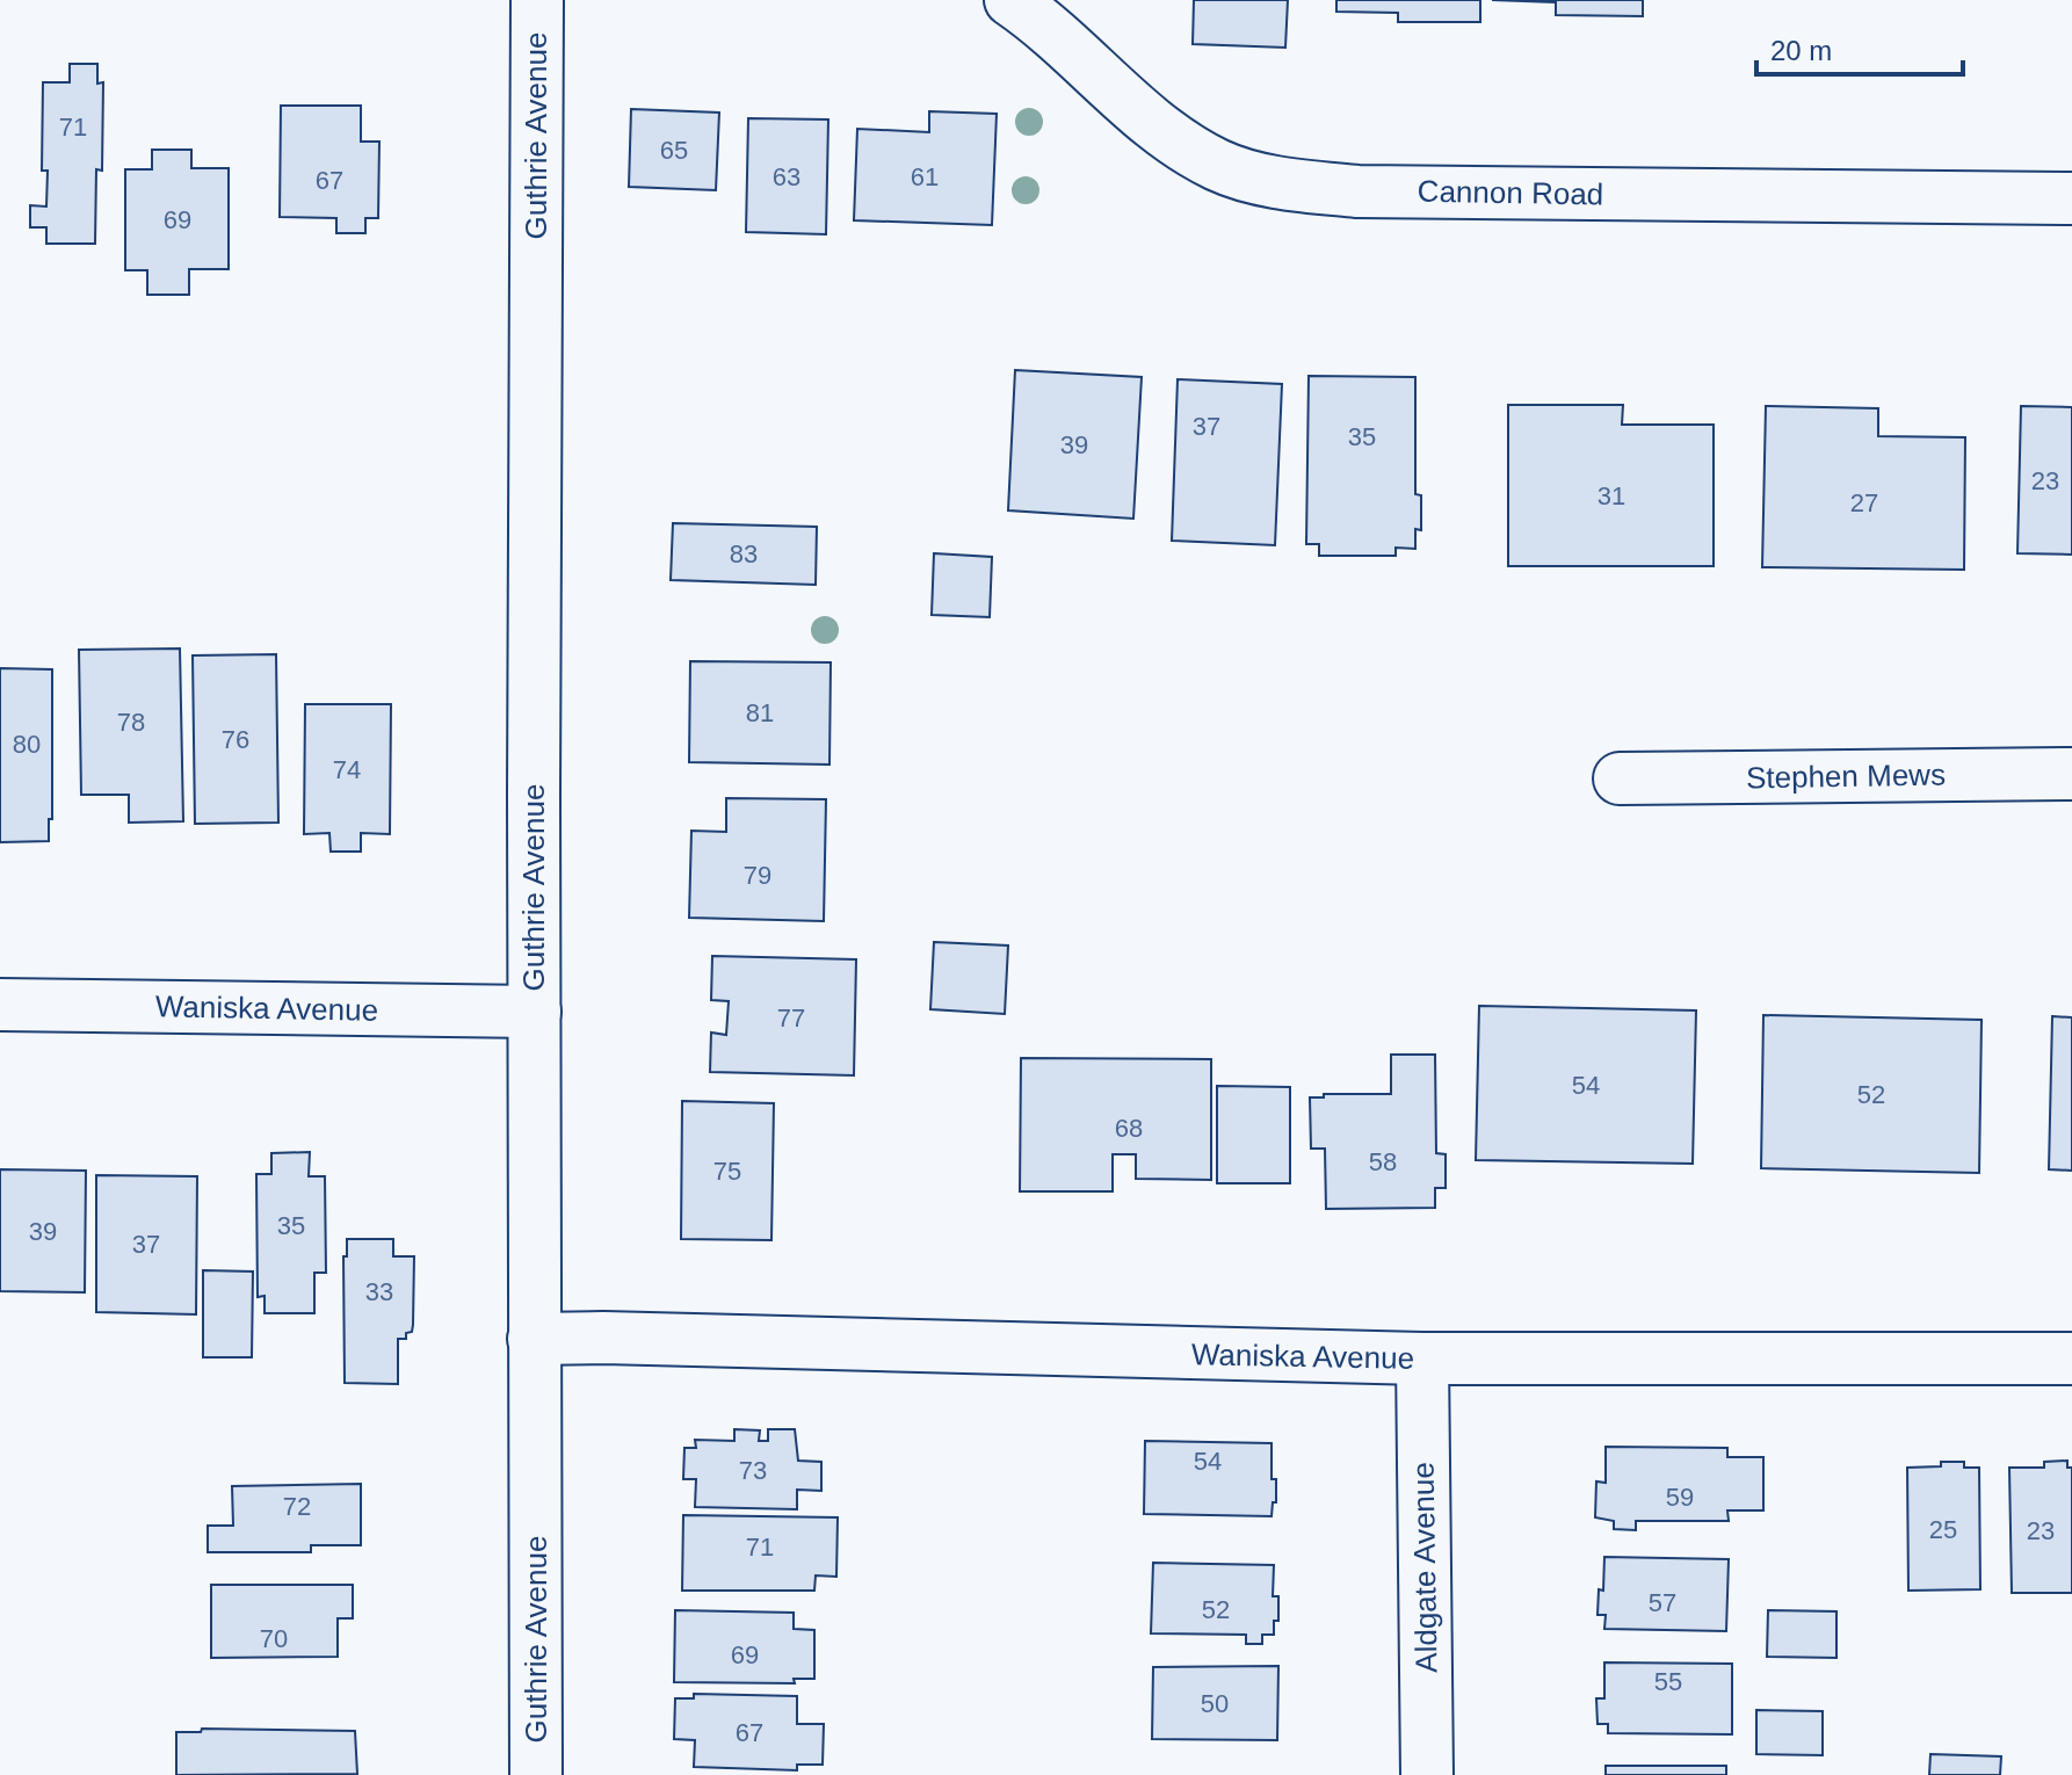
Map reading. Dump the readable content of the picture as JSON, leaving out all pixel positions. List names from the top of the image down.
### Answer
{
  "streets": {
    "street": [
      "Guthrie Avenue",
      "Cannon Road",
      "Stephen Mews",
      "Waniska Avenue",
      "Aldgate Avenue"
    ]
  },
  "crossings": [
    ["Guthrie Avenue", "Waniska Avenue"],
    ["Waniska Avenue", "Aldgate Avenue"]
  ],
  "house_numbers": [
    "71",
    "65",
    "63",
    "61",
    "67",
    "69",
    "37",
    "35",
    "39",
    "23",
    "31",
    "27",
    "83",
    "81",
    "78",
    "76",
    "80",
    "74",
    "79",
    "77",
    "54",
    "52",
    "68",
    "58",
    "75",
    "35",
    "39",
    "37",
    "33",
    "54",
    "73",
    "59",
    "72",
    "25",
    "23",
    "71",
    "57",
    "52",
    "70",
    "69",
    "55",
    "50",
    "67"
  ],
  "scale_bar": "20 m"
}
